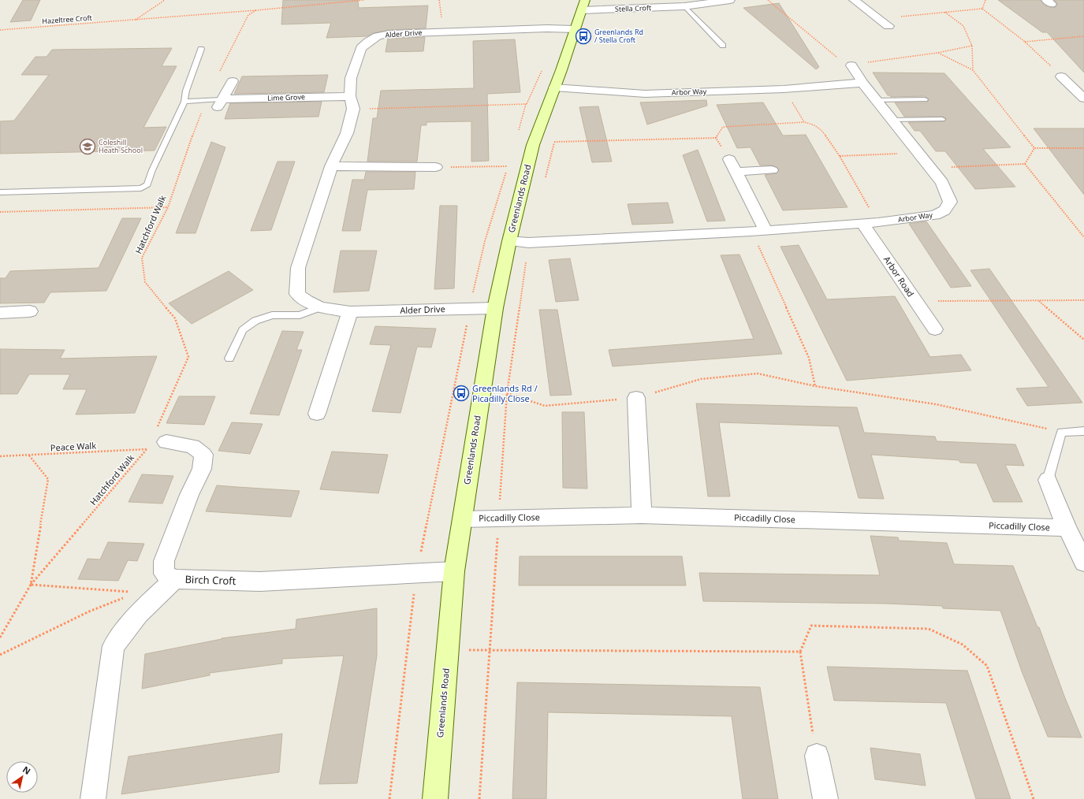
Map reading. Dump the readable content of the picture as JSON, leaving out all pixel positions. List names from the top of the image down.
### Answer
{
  "streets": {
    "street": [
      "Stella Croft",
      "Alder Drive",
      "Arbor Way",
      "Lime Grove",
      "Greenlands Road",
      "Arbor Road",
      "Piccadilly Close",
      "Birch Croft"
    ],
    "path": ["Hazeltree Croft", "Hatchford Walk", "Peace Walk"]
  },
  "crossings": [
    ["Stella Croft", "Greenlands Road"],
    ["Hazeltree Croft", "Hatchford Walk"],
    ["Alder Drive", "Lime Grove"],
    ["Alder Drive", "Greenlands Road"],
    ["Arbor Way", "Greenlands Road"],
    ["Arbor Way", "Arbor Road"],
    ["Greenlands Road", "Piccadilly Close"],
    ["Greenlands Road", "Birch Croft"],
    ["Hatchford Walk", "Peace Walk"]
  ],
  "places": {
    "bus stop": ["Greenlands Rd / Stella Croft", "Greenlands Rd / Picadilly Close"],
    "school or university": ["Coleshill Heath School"]
  },
  "north": "top right"
}
